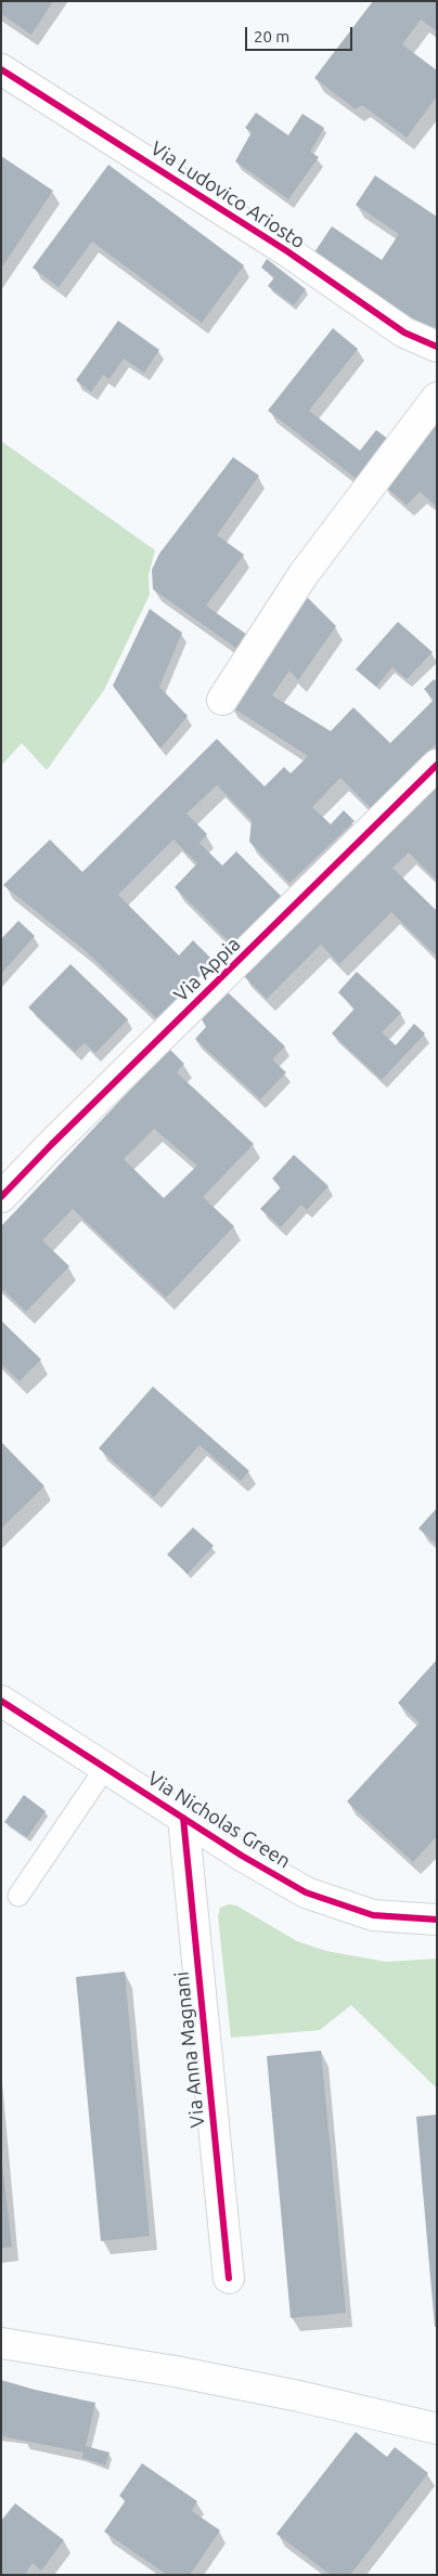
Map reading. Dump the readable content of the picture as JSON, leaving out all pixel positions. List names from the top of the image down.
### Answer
{
  "streets": {
    "street": [
      "Via Ludovico Ariosto",
      "Via Appia",
      "Via Nicholas Green",
      "Via Anna Magnani"
    ]
  },
  "crossings": [
    ["Via Nicholas Green", "Via Anna Magnani"]
  ],
  "scale_bar": "20 m"
}
